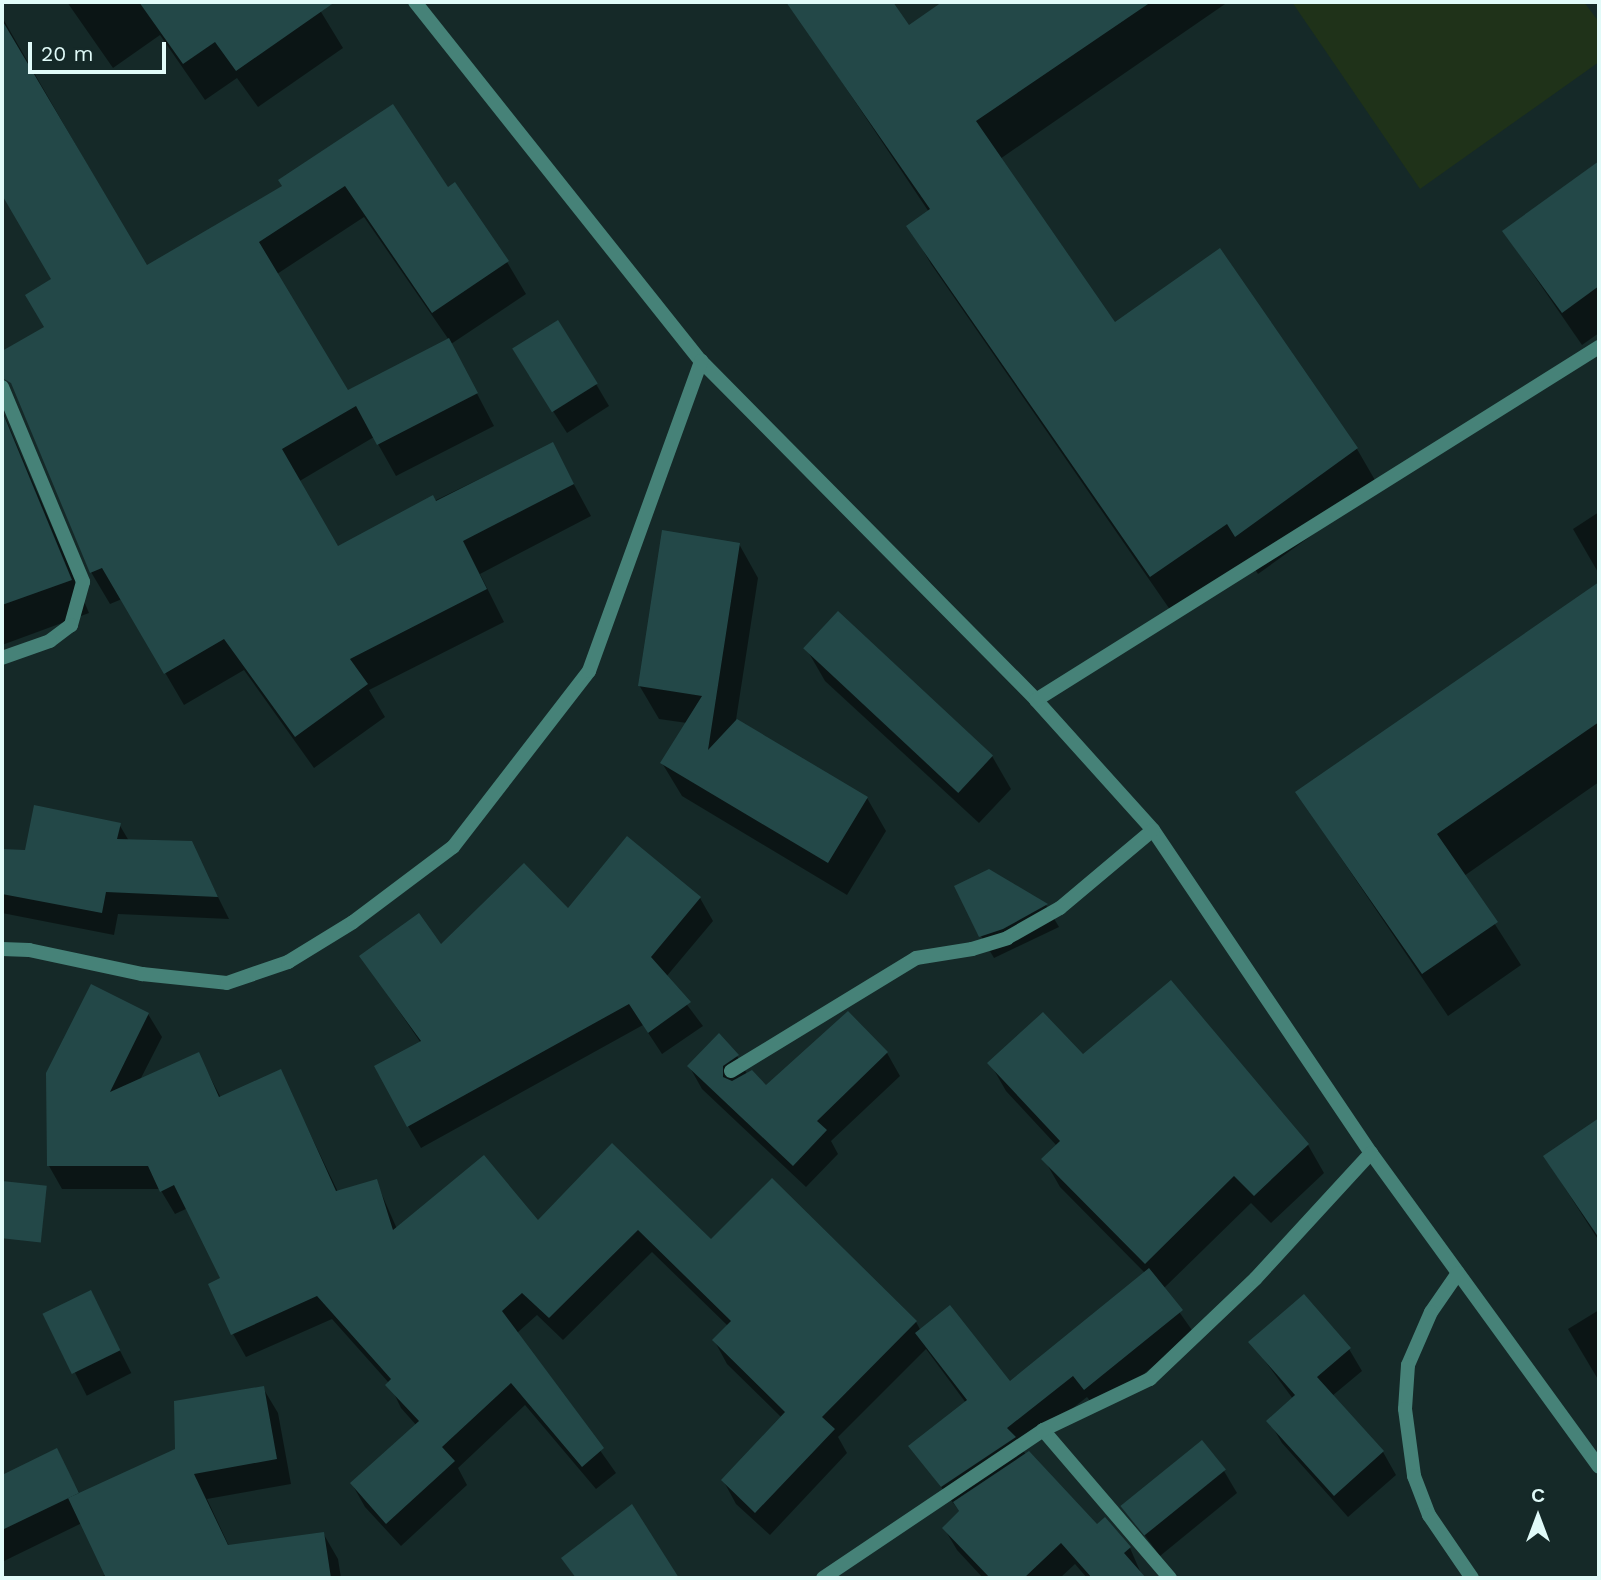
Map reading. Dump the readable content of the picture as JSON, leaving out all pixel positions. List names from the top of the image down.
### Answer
{
  "scale_bar": "20 m",
  "north": "top"
}
